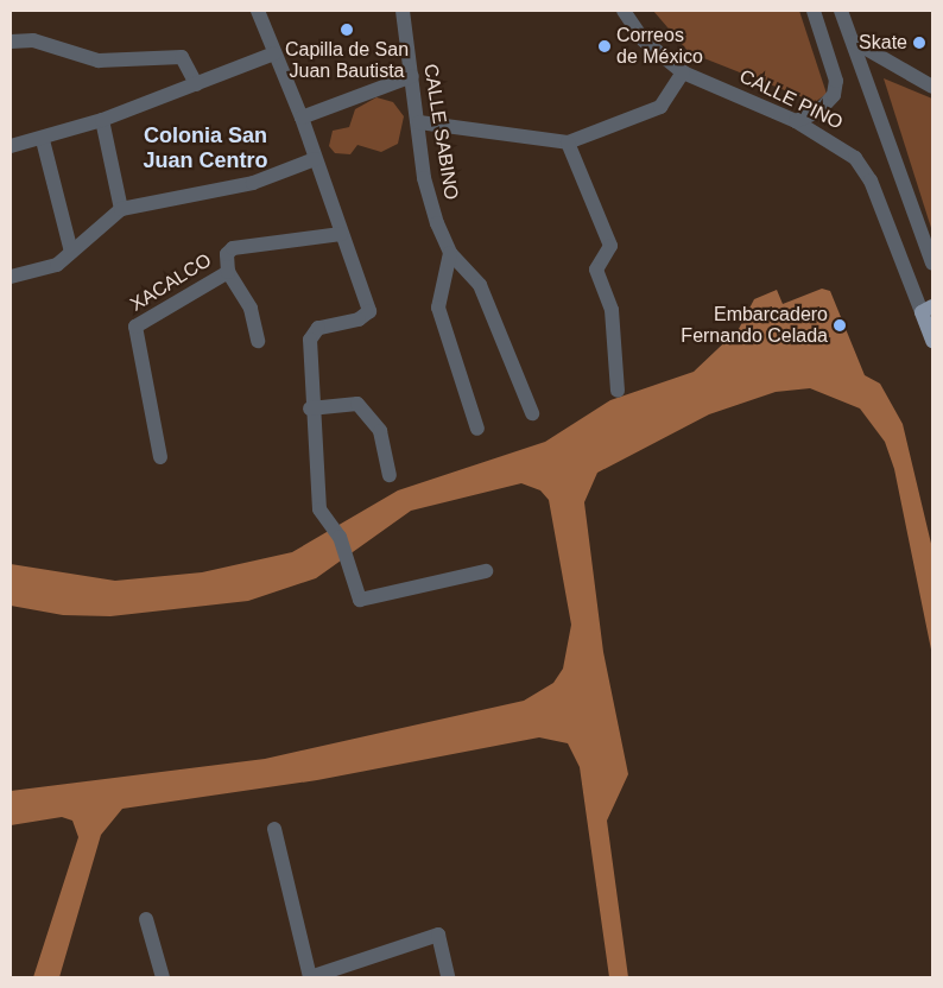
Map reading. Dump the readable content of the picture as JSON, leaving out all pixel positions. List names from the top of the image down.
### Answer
{
  "streets": {
    "street": ["CALLE PINO", "CALLE SABINO", "XACALCO"]
  },
  "districts": ["Colonia San Juan Centro"],
  "places": [
    "Capilla de San Juan Bautista",
    "Skate",
    "Correos de México",
    "Embarcadero Fernando Celada"
  ]
}
